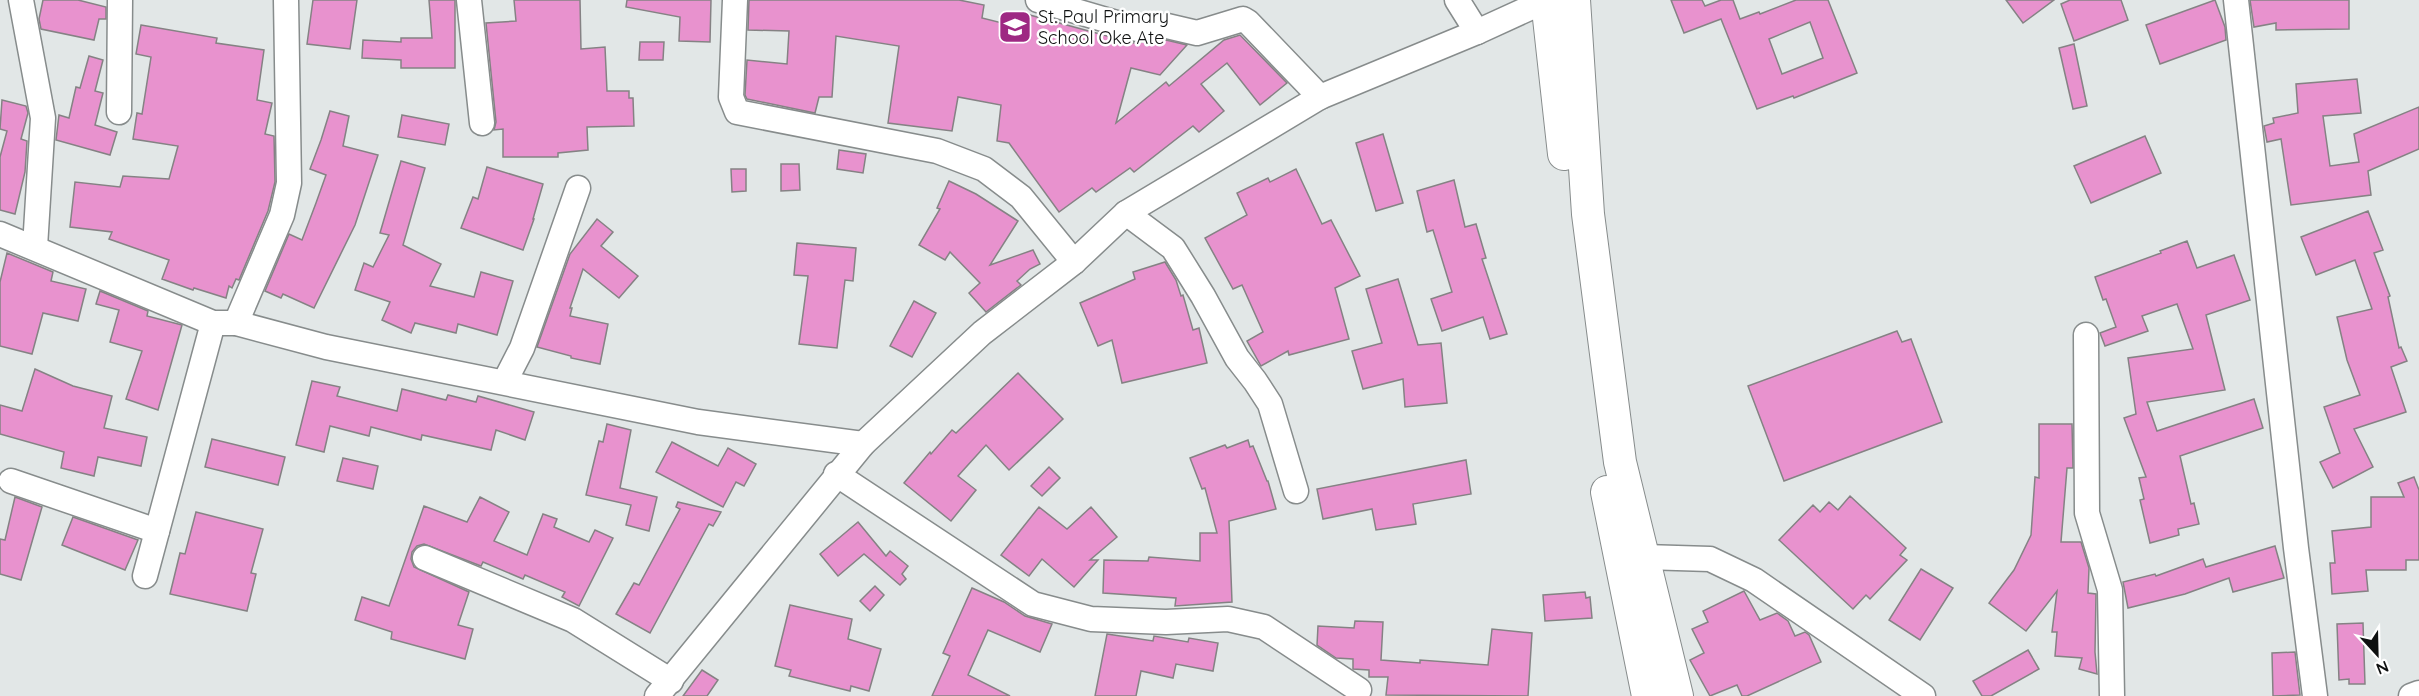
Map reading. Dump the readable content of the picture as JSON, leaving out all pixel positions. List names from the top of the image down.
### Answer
{
  "places": {
    "school or university": ["St. Paul Primary School Oke Ate"]
  },
  "north": "bottom"
}
